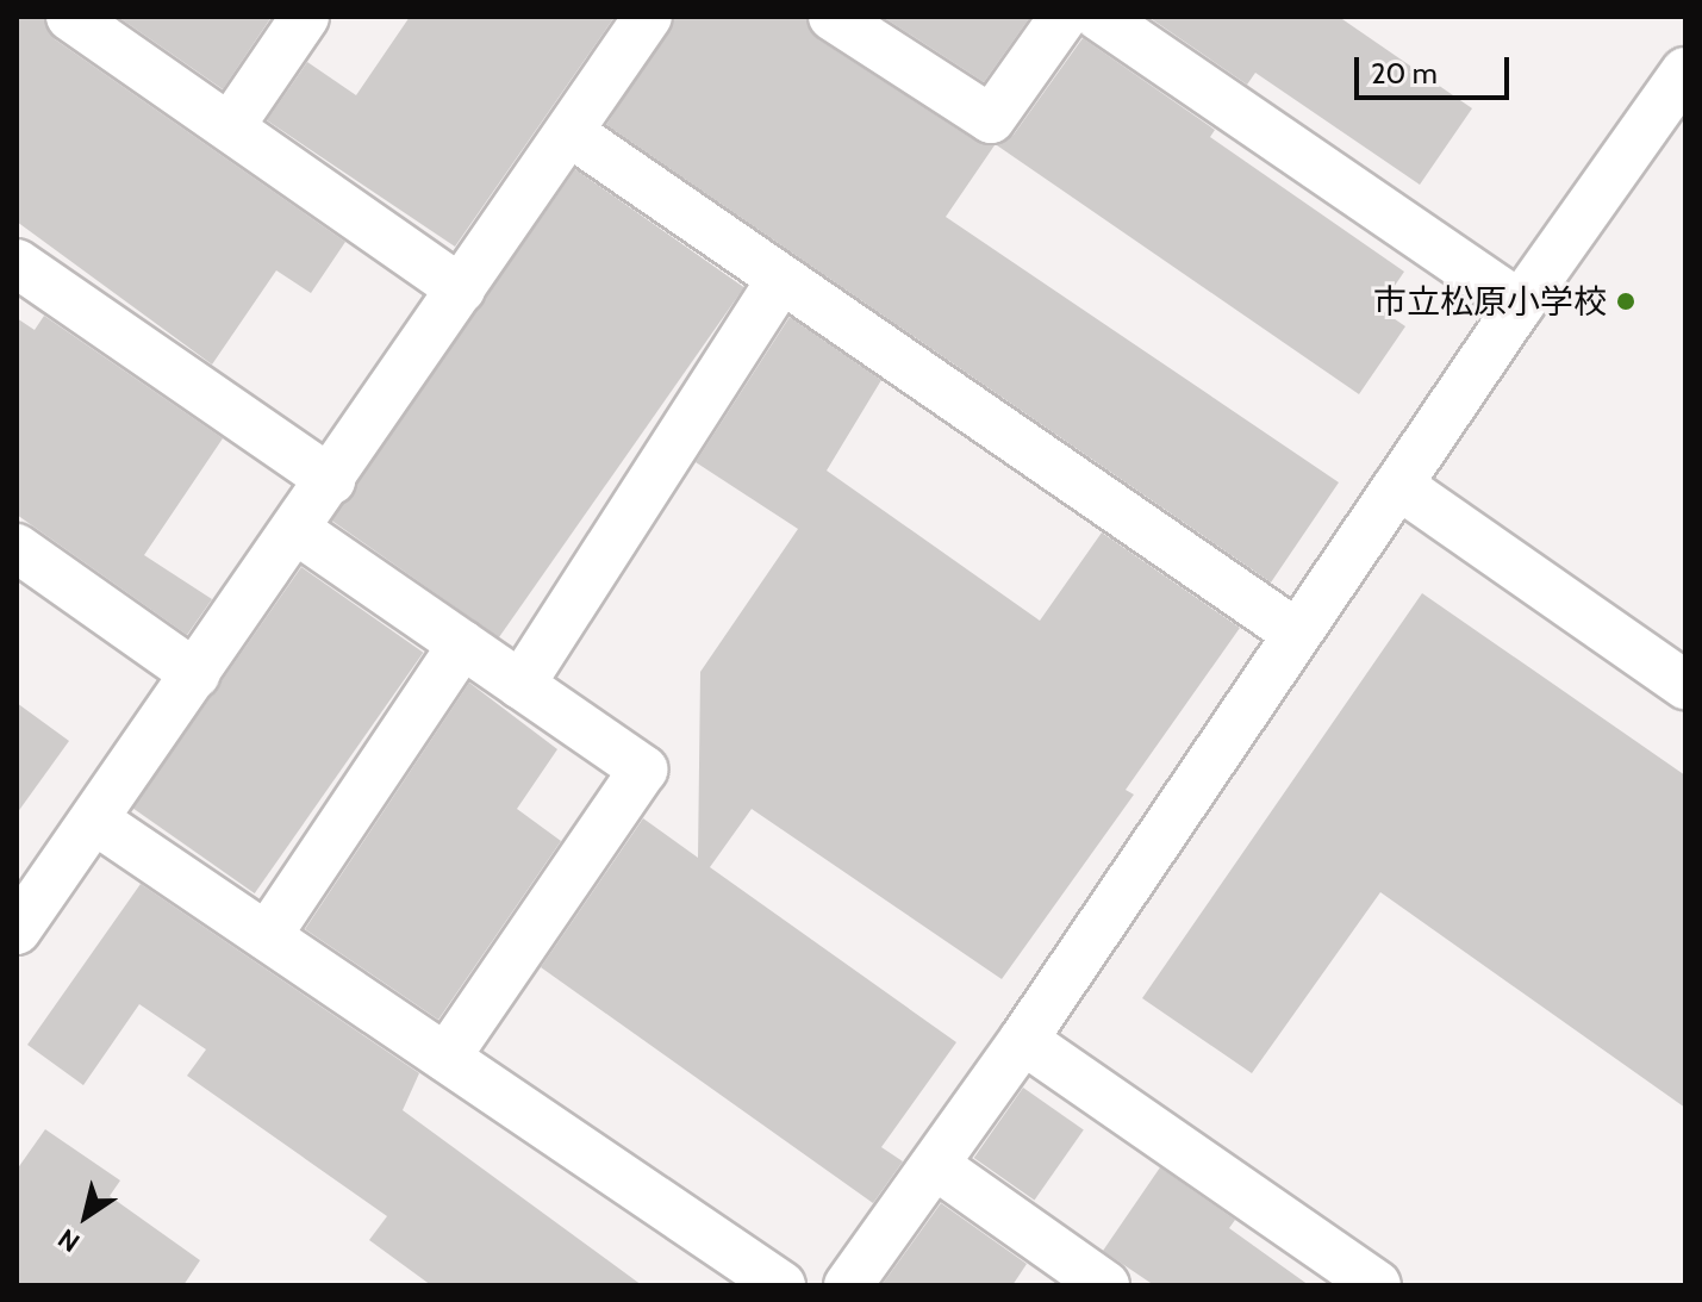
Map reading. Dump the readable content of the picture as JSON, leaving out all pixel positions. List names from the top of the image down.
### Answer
{
  "places": ["市立松原小学校"],
  "scale_bar": "20 m",
  "north": "bottom left"
}
